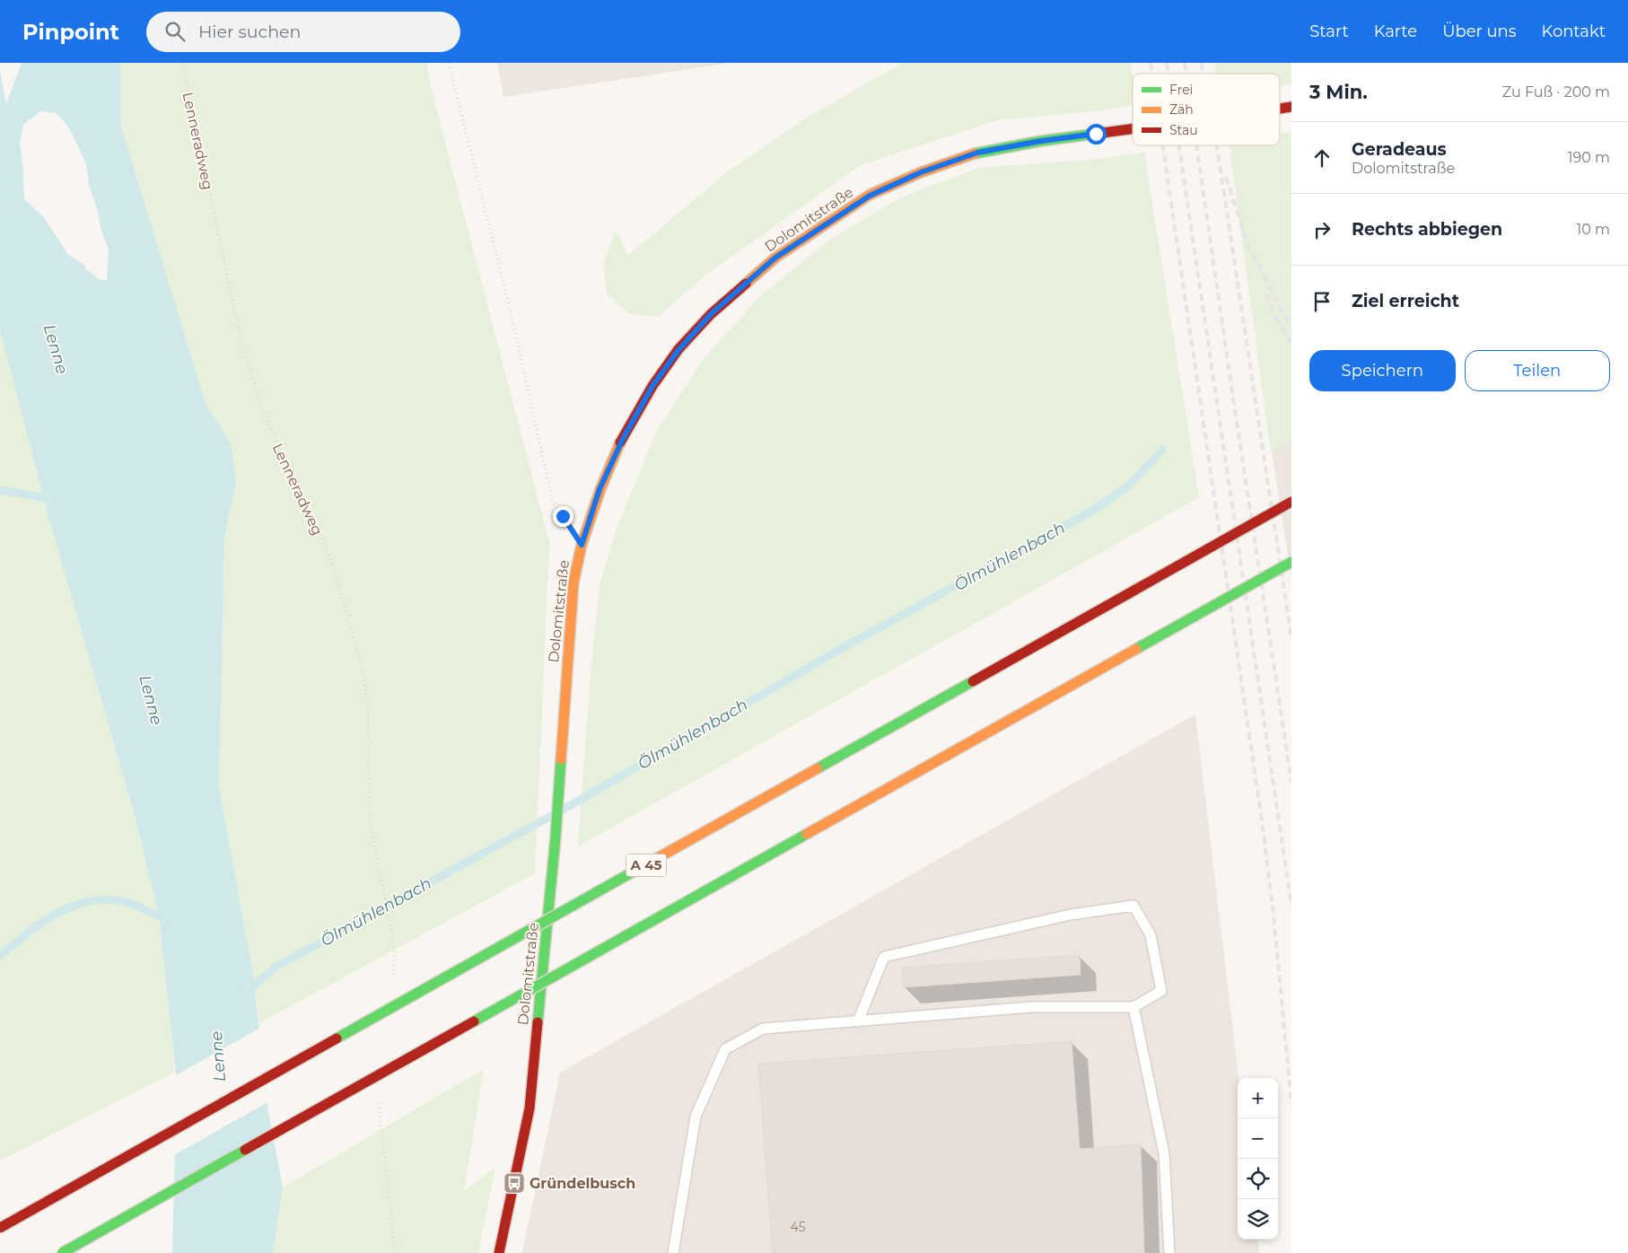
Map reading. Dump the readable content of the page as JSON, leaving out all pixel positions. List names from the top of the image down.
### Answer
{
  "streets": {
    "main road": ["Dolomitstraße", "A 45"],
    "path": ["Lenneradweg"]
  },
  "water": ["Lenne", "Ölmühlenbach"],
  "places": {
    "bus stop": ["Gründelbusch"]
  },
  "house_numbers": ["45"],
  "legend": ["Frei", "Zäh", "Stau"],
  "page": {
    "header": "Pinpoint",
    "search": "Hier suchen",
    "nav": [
      "Start",
      "Karte",
      "Über uns",
      "Kontakt"
    ],
    "heading": ["3 Min.", "Zu Fuß · 200 m"],
    "list": [
      ["Geradeaus", "Dolomitstraße", "190 m"],
      ["Rechts abbiegen", "10 m"],
      "Ziel erreicht"
    ],
    "buttons": ["Speichern", "Teilen"],
    "map_buttons": ["+", "−"]
  }
}
